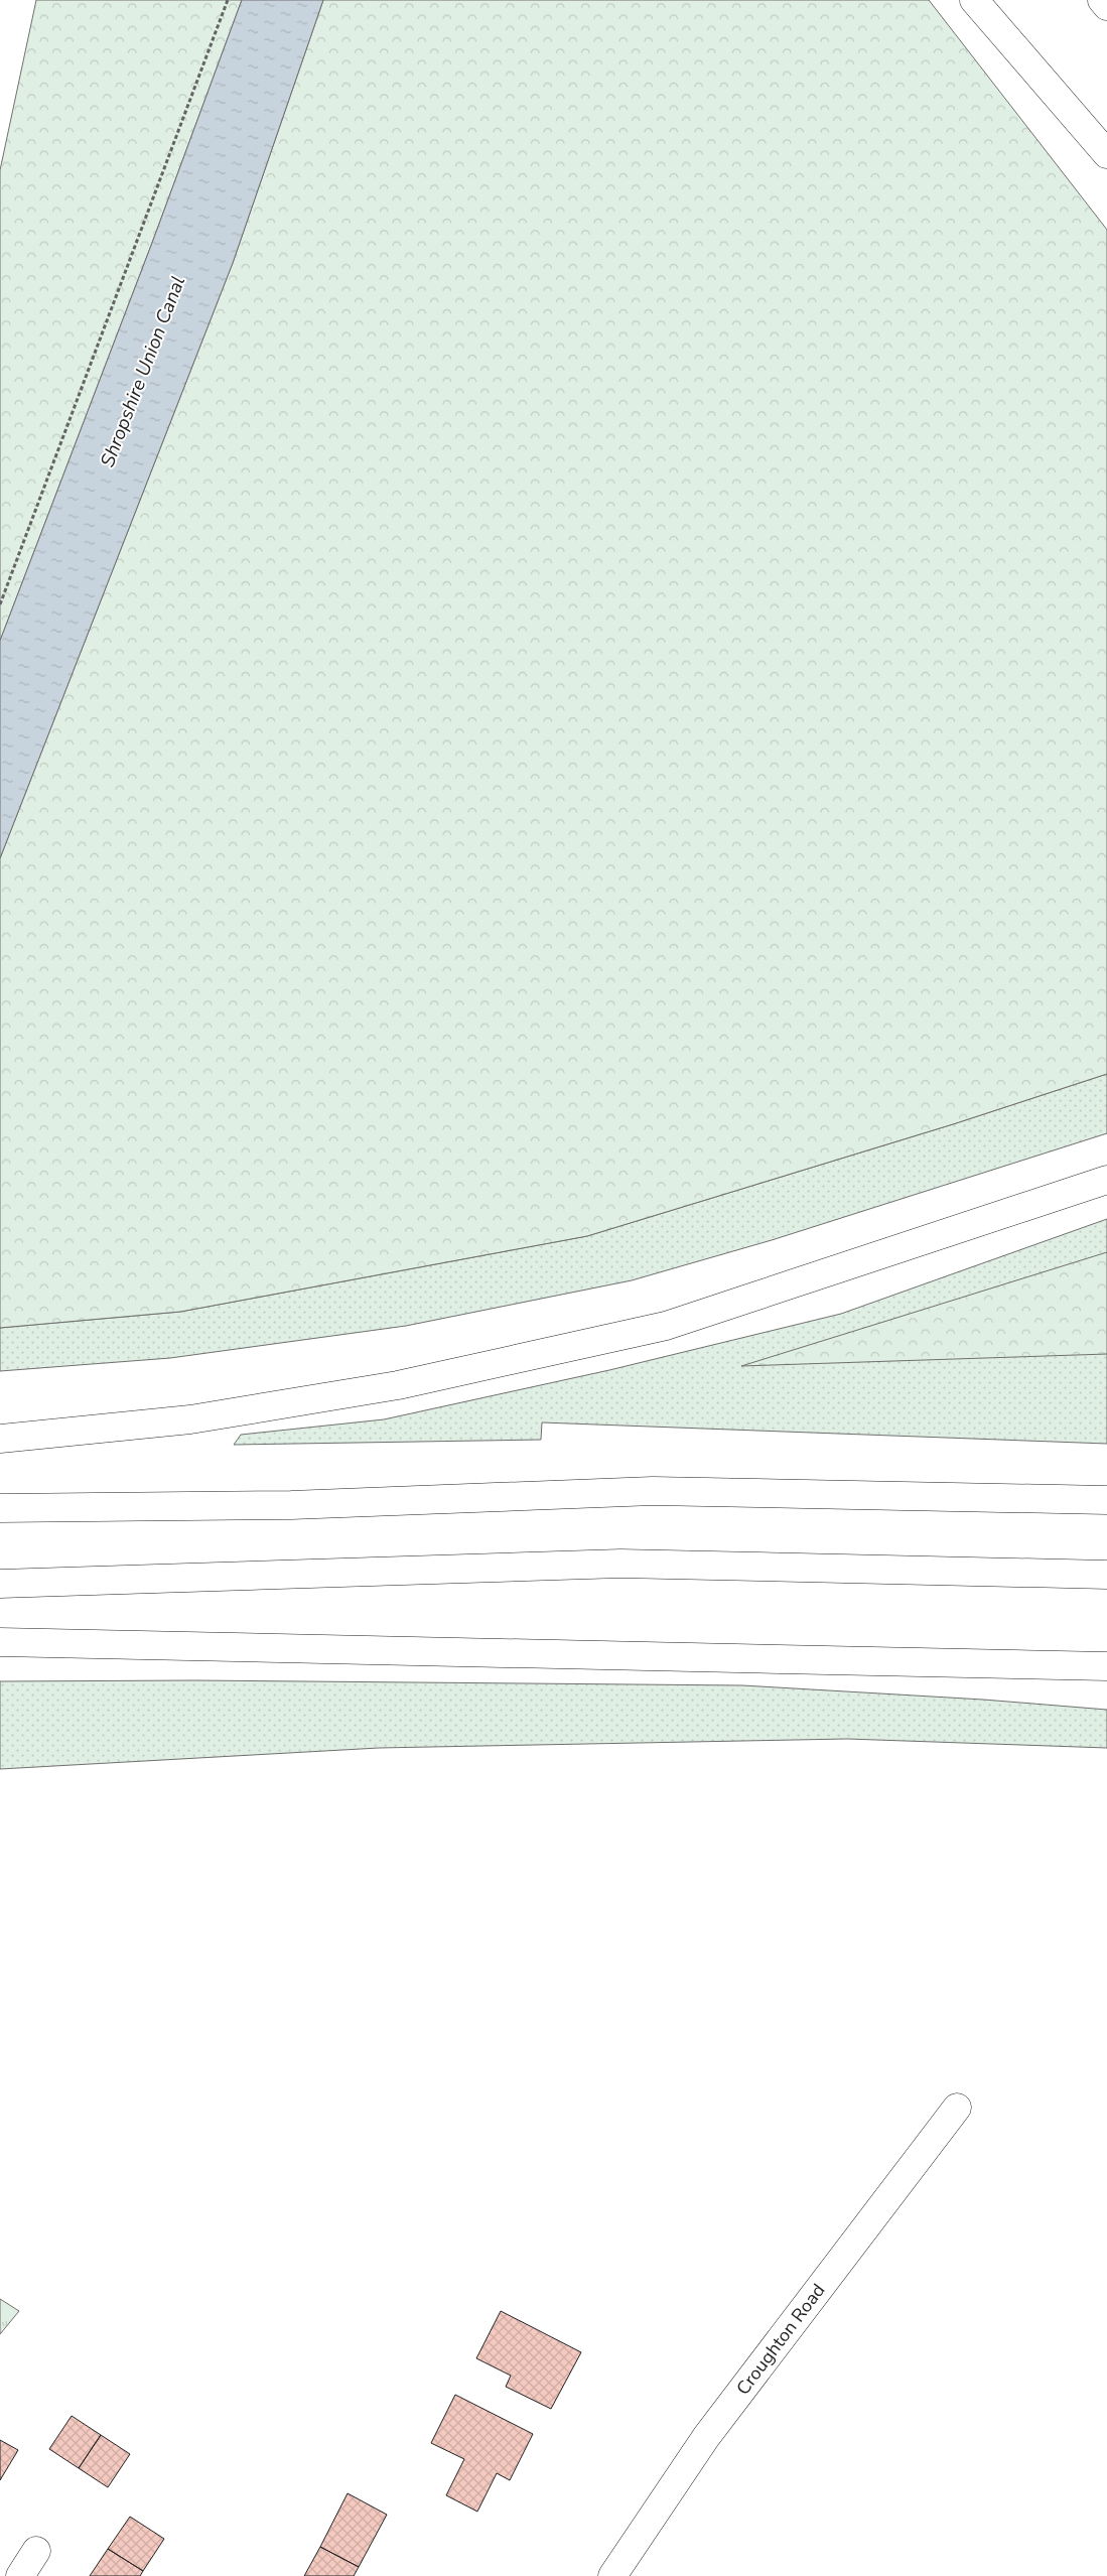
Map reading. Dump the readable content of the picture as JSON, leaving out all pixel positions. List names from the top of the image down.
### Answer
{
  "streets": {
    "main road": ["Croughton Road"]
  },
  "water": ["Shropshire Union Canal"]
}
